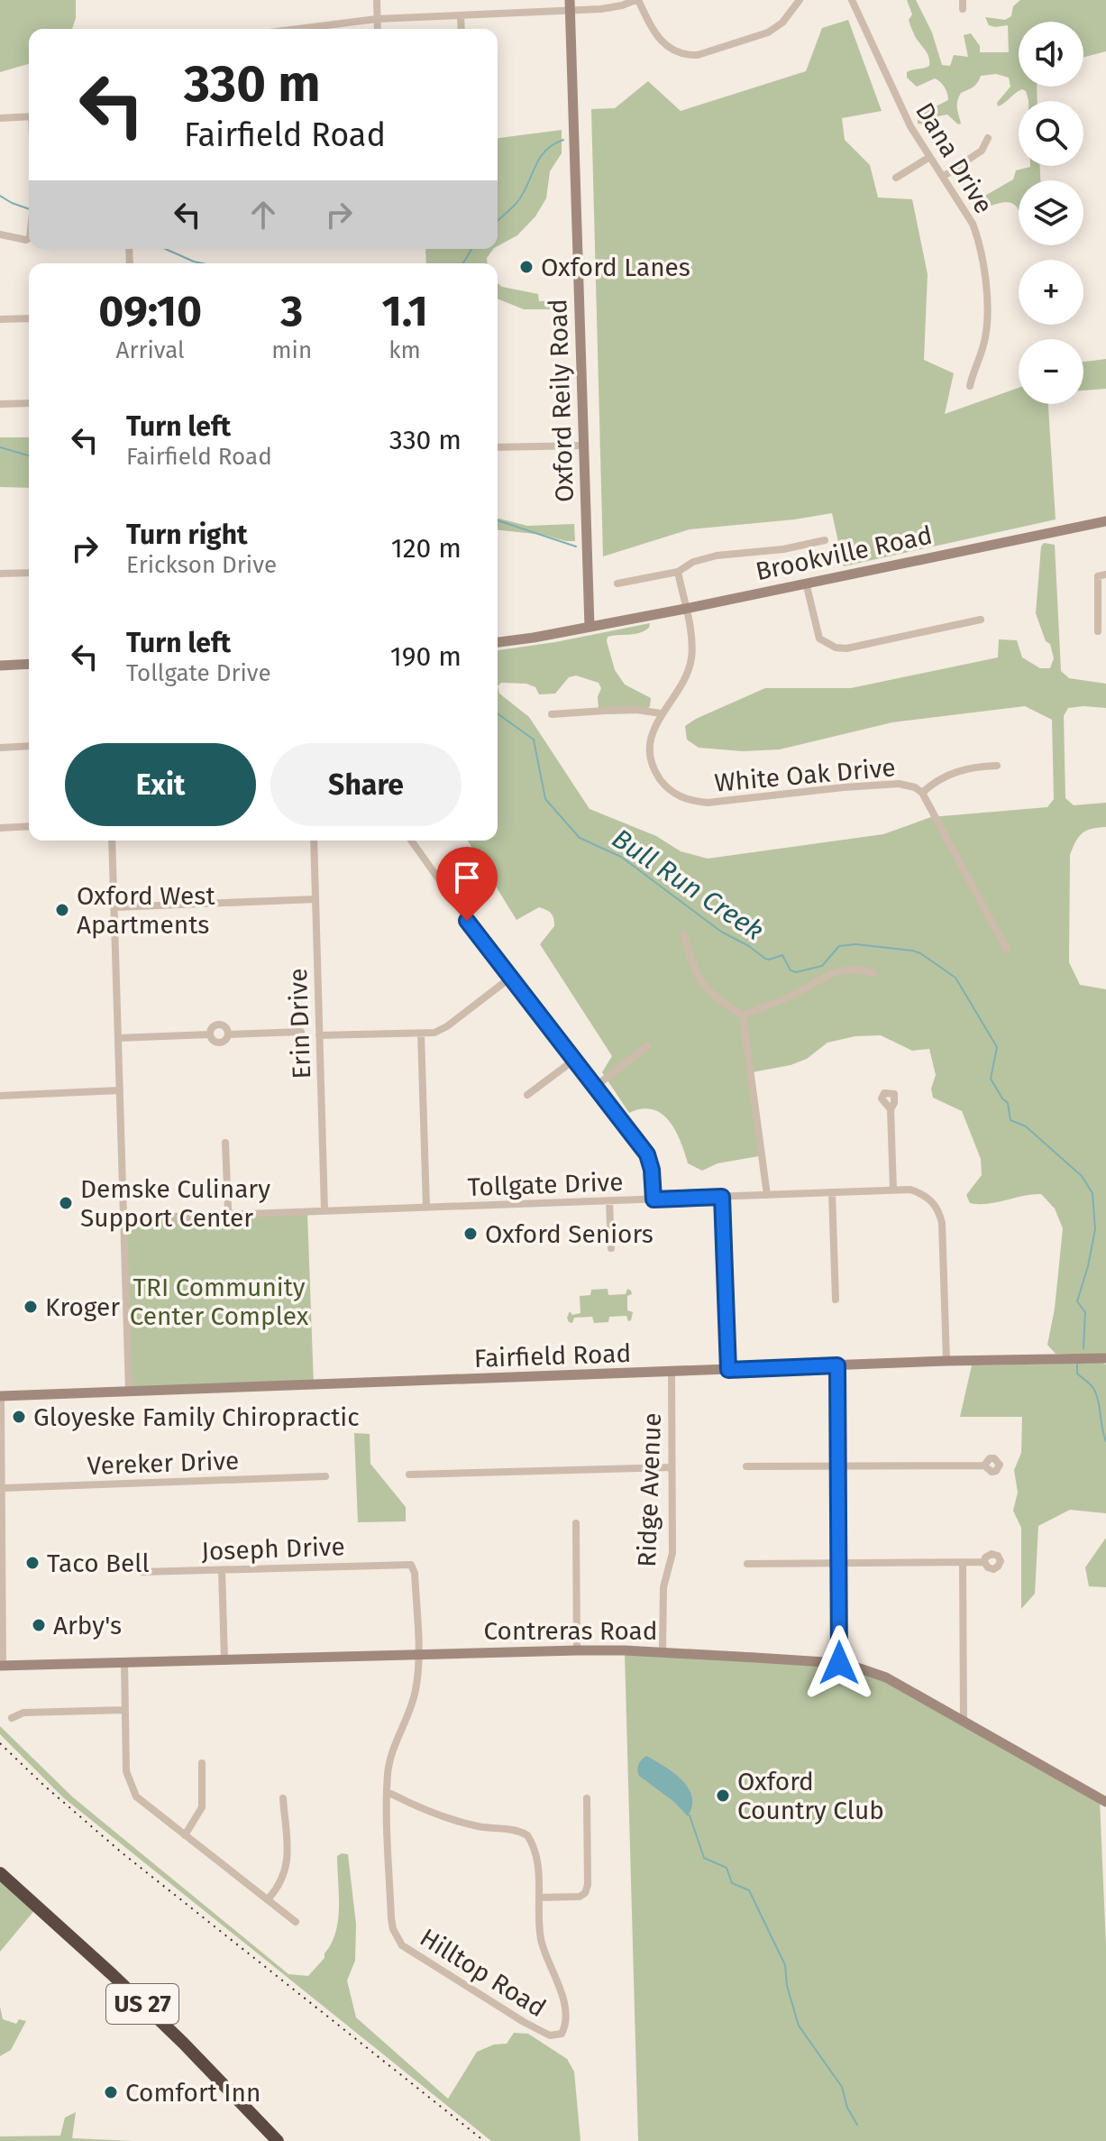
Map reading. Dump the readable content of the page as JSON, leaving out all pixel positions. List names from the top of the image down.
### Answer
{
  "streets": {
    "highway": ["US 27"],
    "street": [
      "Dana Drive",
      "Oxford Reily Road",
      "Brookville Road",
      "White Oak Drive",
      "Erin Drive",
      "Tollgate Drive",
      "Fairfield Road",
      "Vereker Drive",
      "Ridge Avenue",
      "Joseph Drive",
      "Contreras Road",
      "Hilltop Road"
    ]
  },
  "crossings": [
    ["Oxford Reily Road", "Brookville Road"],
    ["Brookville Road", "White Oak Drive"],
    ["Erin Drive", "Tollgate Drive"],
    ["Tollgate Drive", "Fairfield Road"],
    ["Fairfield Road", "Ridge Avenue"],
    ["Ridge Avenue", "Contreras Road"],
    ["Joseph Drive", "Hilltop Road"],
    ["Contreras Road", "Hilltop Road"]
  ],
  "water": ["Bull Run Creek"],
  "parks": ["TRI Community Center Complex"],
  "places": [
    "Oxford Lanes",
    "Oxford West Apartments",
    "Demske Culinary Support Center",
    "Oxford Seniors",
    "Kroger",
    "Gloyeske Family Chiropractic",
    "Taco Bell",
    "Arby's",
    "Oxford Country Club",
    "Comfort Inn"
  ],
  "page": {
    "map_buttons": ["+", "−"],
    "turn": ["330 m", "Fairfield Road"],
    "eta": [
      "09:10",
      "Arrival",
      "3",
      "min",
      "1.1",
      "km"
    ],
    "list": [
      {
        "name": "Turn left",
        "note": "Fairfield Road",
        "value": "330 m"
      },
      {
        "name": "Turn right",
        "note": "Erickson Drive",
        "value": "120 m"
      },
      {
        "name": "Turn left",
        "note": "Tollgate Drive",
        "value": "190 m"
      }
    ],
    "buttons": ["Exit", "Share"]
  }
}
